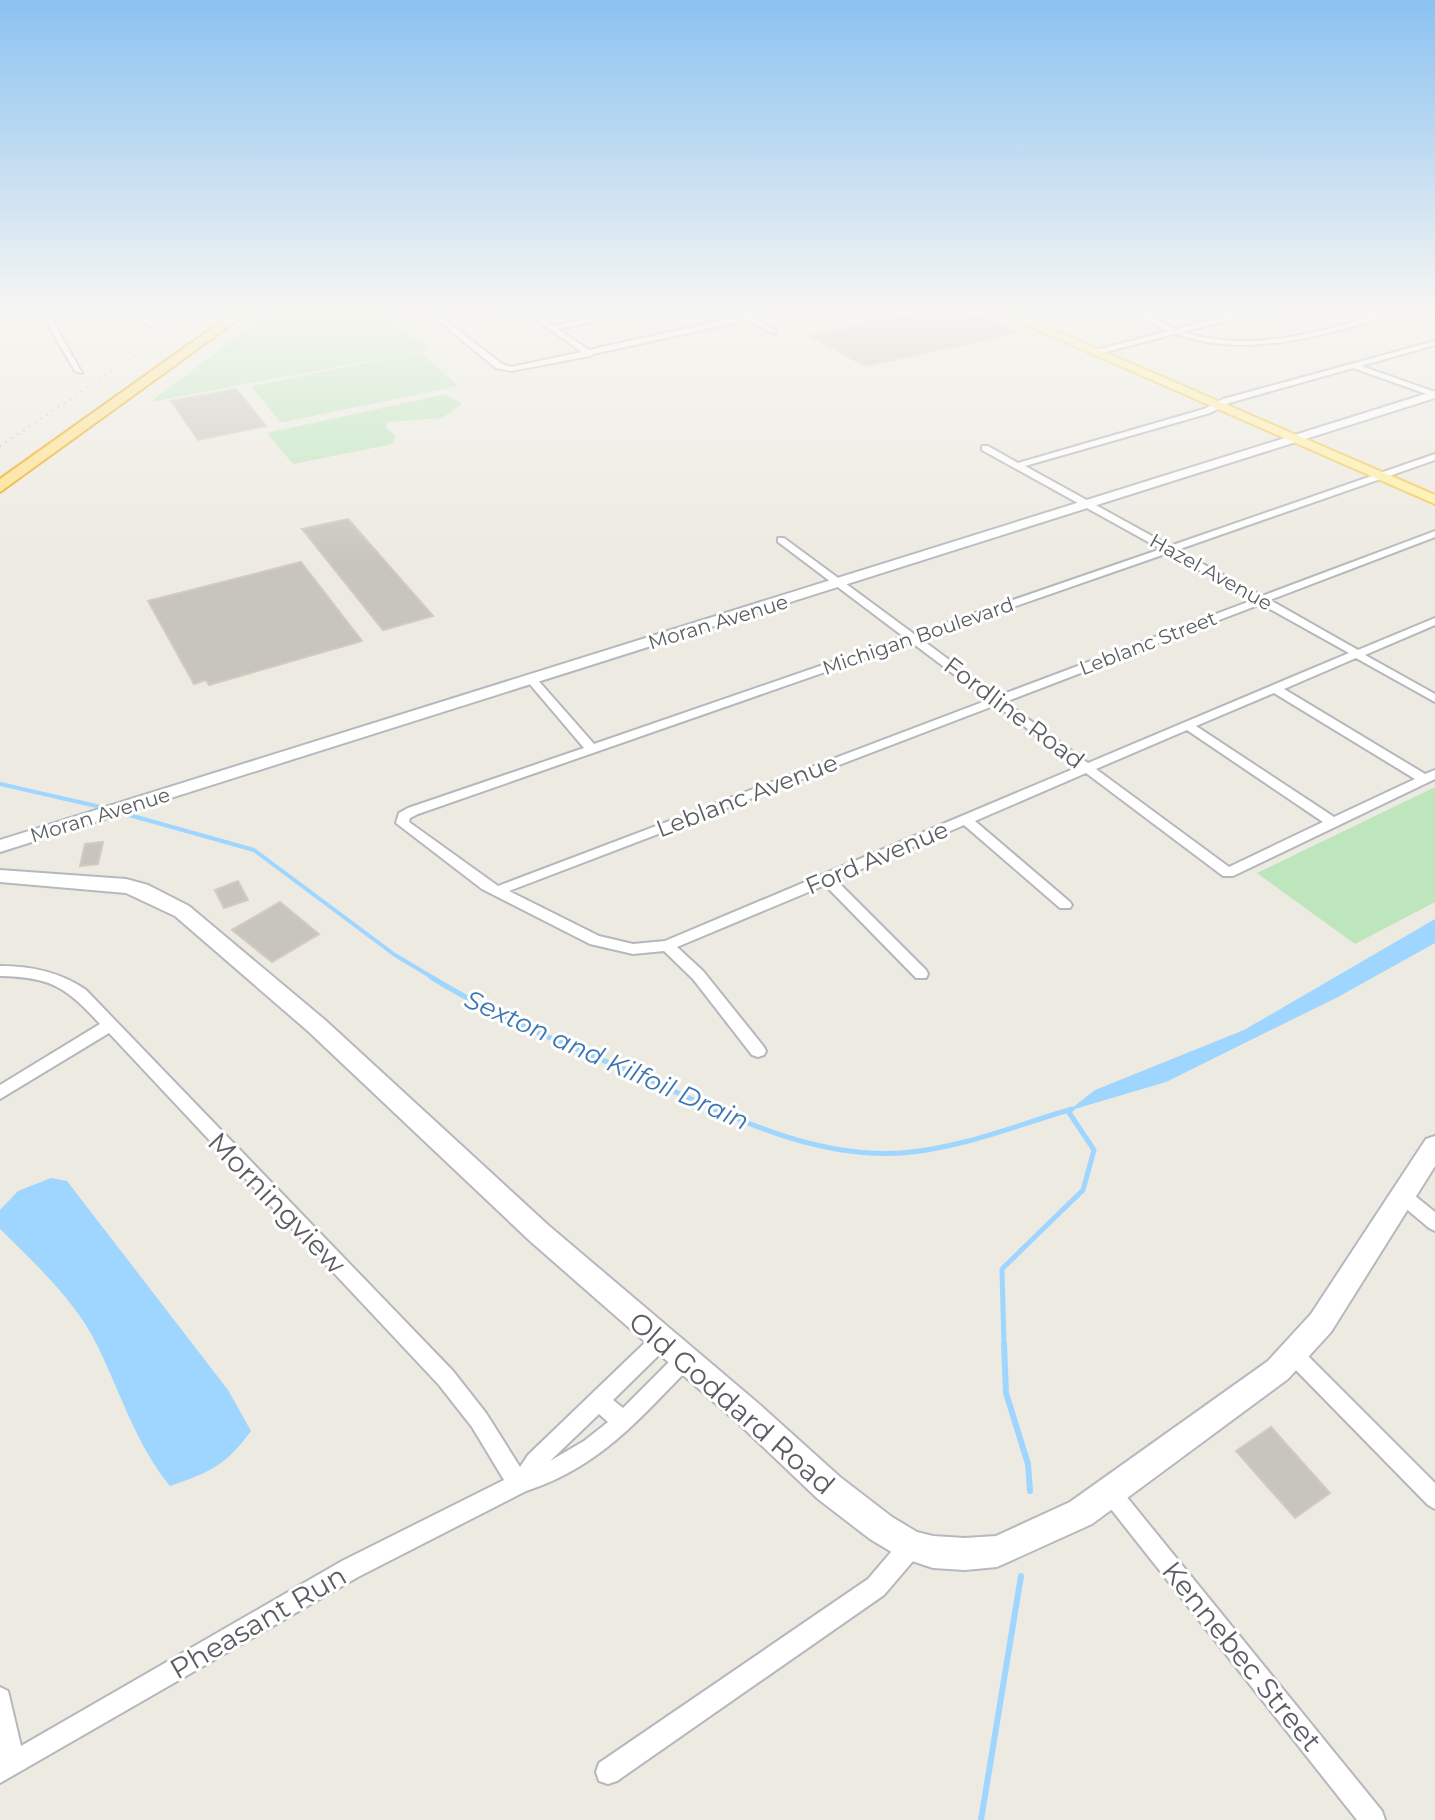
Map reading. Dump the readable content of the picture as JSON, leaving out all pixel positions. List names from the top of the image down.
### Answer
{
  "streets": {
    "street": [
      "Hazel Avenue",
      "Moran Avenue",
      "Michigan Boulevard",
      "Leblanc Street",
      "Fordline Road",
      "Leblanc Avenue",
      "Ford Avenue",
      "Morningview",
      "Old Goddard Road",
      "Pheasant Run",
      "Kennebec Street"
    ]
  },
  "crossings": [
    ["Hazel Avenue", "Moran Avenue"],
    ["Hazel Avenue", "Michigan Boulevard"],
    ["Hazel Avenue", "Leblanc Street"],
    ["Hazel Avenue", "Ford Avenue"],
    ["Moran Avenue", "Fordline Road"],
    ["Michigan Boulevard", "Fordline Road"],
    ["Michigan Boulevard", "Leblanc Avenue"],
    ["Leblanc Street", "Fordline Road"],
    ["Leblanc Street", "Leblanc Avenue"],
    ["Fordline Road", "Leblanc Avenue"],
    ["Fordline Road", "Ford Avenue"],
    ["Morningview", "Pheasant Run"],
    ["Old Goddard Road", "Pheasant Run"],
    ["Old Goddard Road", "Kennebec Street"]
  ],
  "water": ["Sexton and Kilfoil Drain"]
}
